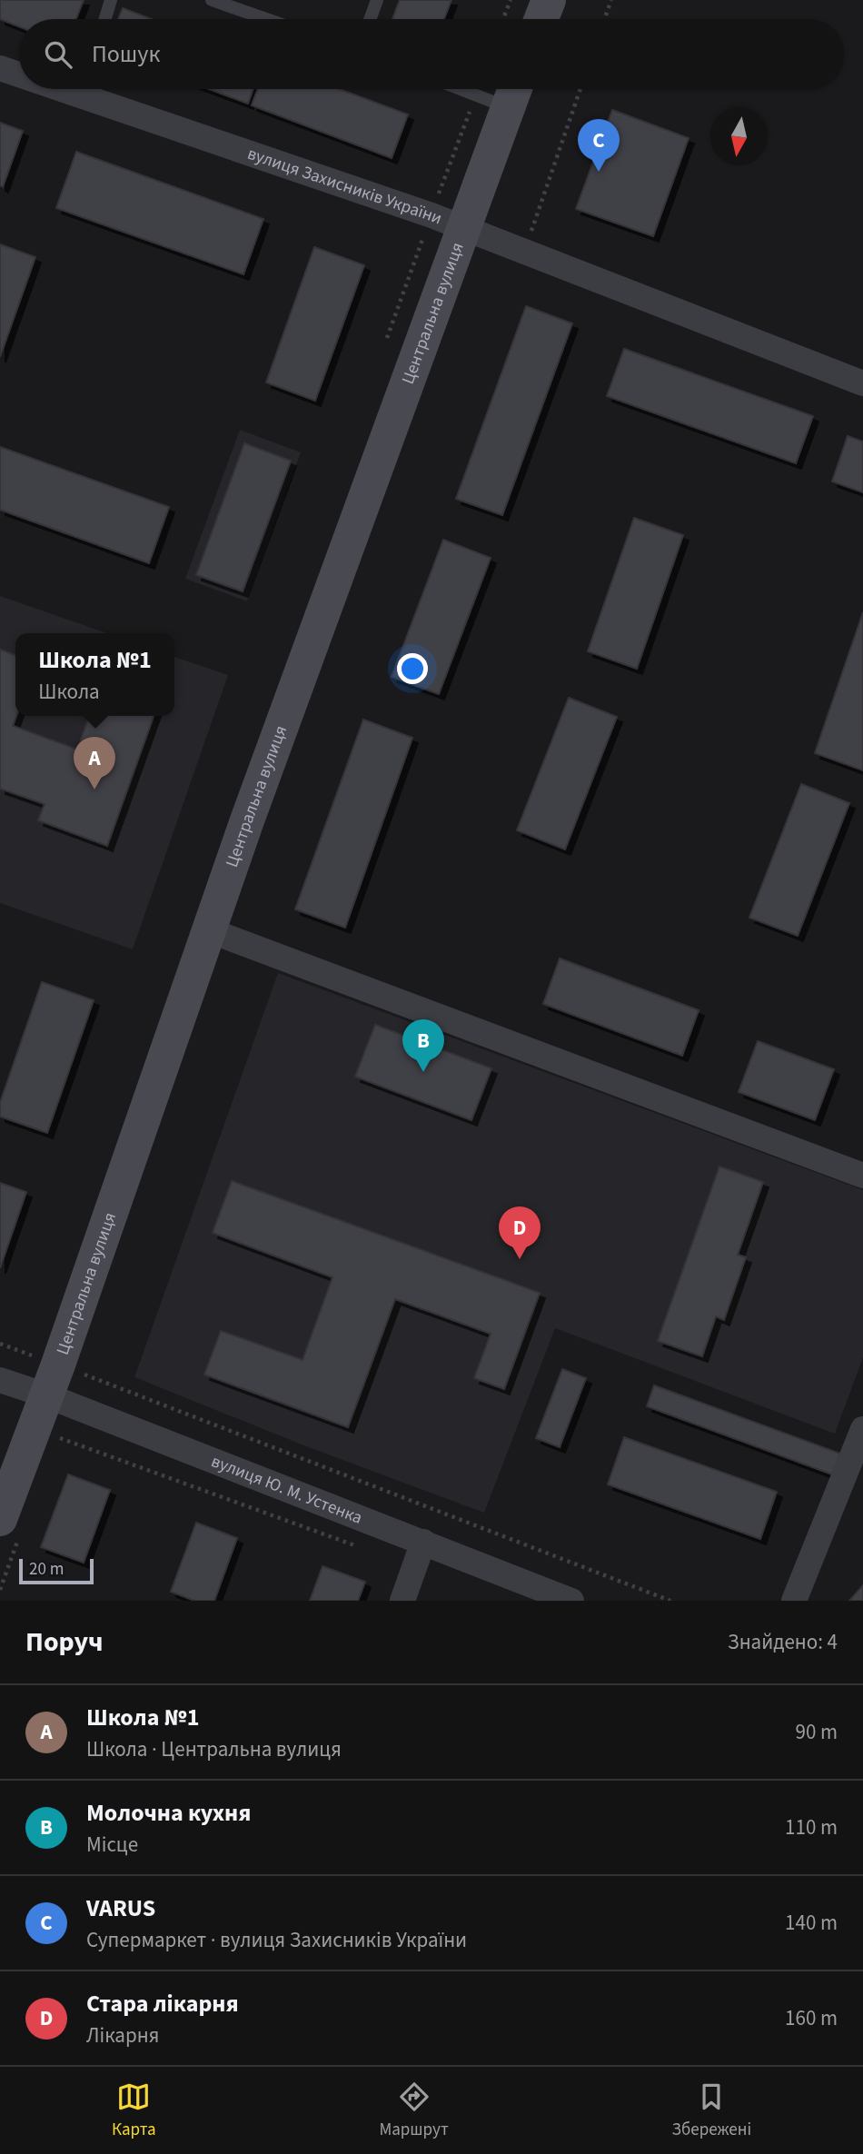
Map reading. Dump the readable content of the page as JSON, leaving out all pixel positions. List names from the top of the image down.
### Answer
{
  "streets": {
    "main road": ["Центральна вулиця"],
    "street": ["вулиця Захисників України", "вулиця Ю. М. Устенка"]
  },
  "crossings": [
    ["вулиця Захисників України", "Центральна вулиця"],
    ["Центральна вулиця", "вулиця Ю. М. Устенка"]
  ],
  "scale_bar": "20 m",
  "north": "bottom",
  "page": {
    "search": "Пошук",
    "pins": [
      "C",
      "A",
      "B",
      "D"
    ],
    "popup": ["Школа №1", "Школа"],
    "scale": "20 m",
    "heading": ["Поруч", "Знайдено: 4"],
    "list": [
      {
        "mark": "A",
        "name": "Школа №1",
        "note": "Школа · Центральна вулиця",
        "value": "90 m"
      },
      {
        "mark": "B",
        "name": "Молочна кухня",
        "note": "Місце",
        "value": "110 m"
      },
      {
        "mark": "C",
        "name": "VARUS",
        "note": "Супермаркет · вулиця Захисників України",
        "value": "140 m"
      },
      {
        "mark": "D",
        "name": "Стара лікарня",
        "note": "Лікарня",
        "value": "160 m"
      }
    ],
    "nav": ["Карта", "Маршрут", "Збережені"]
  }
}
